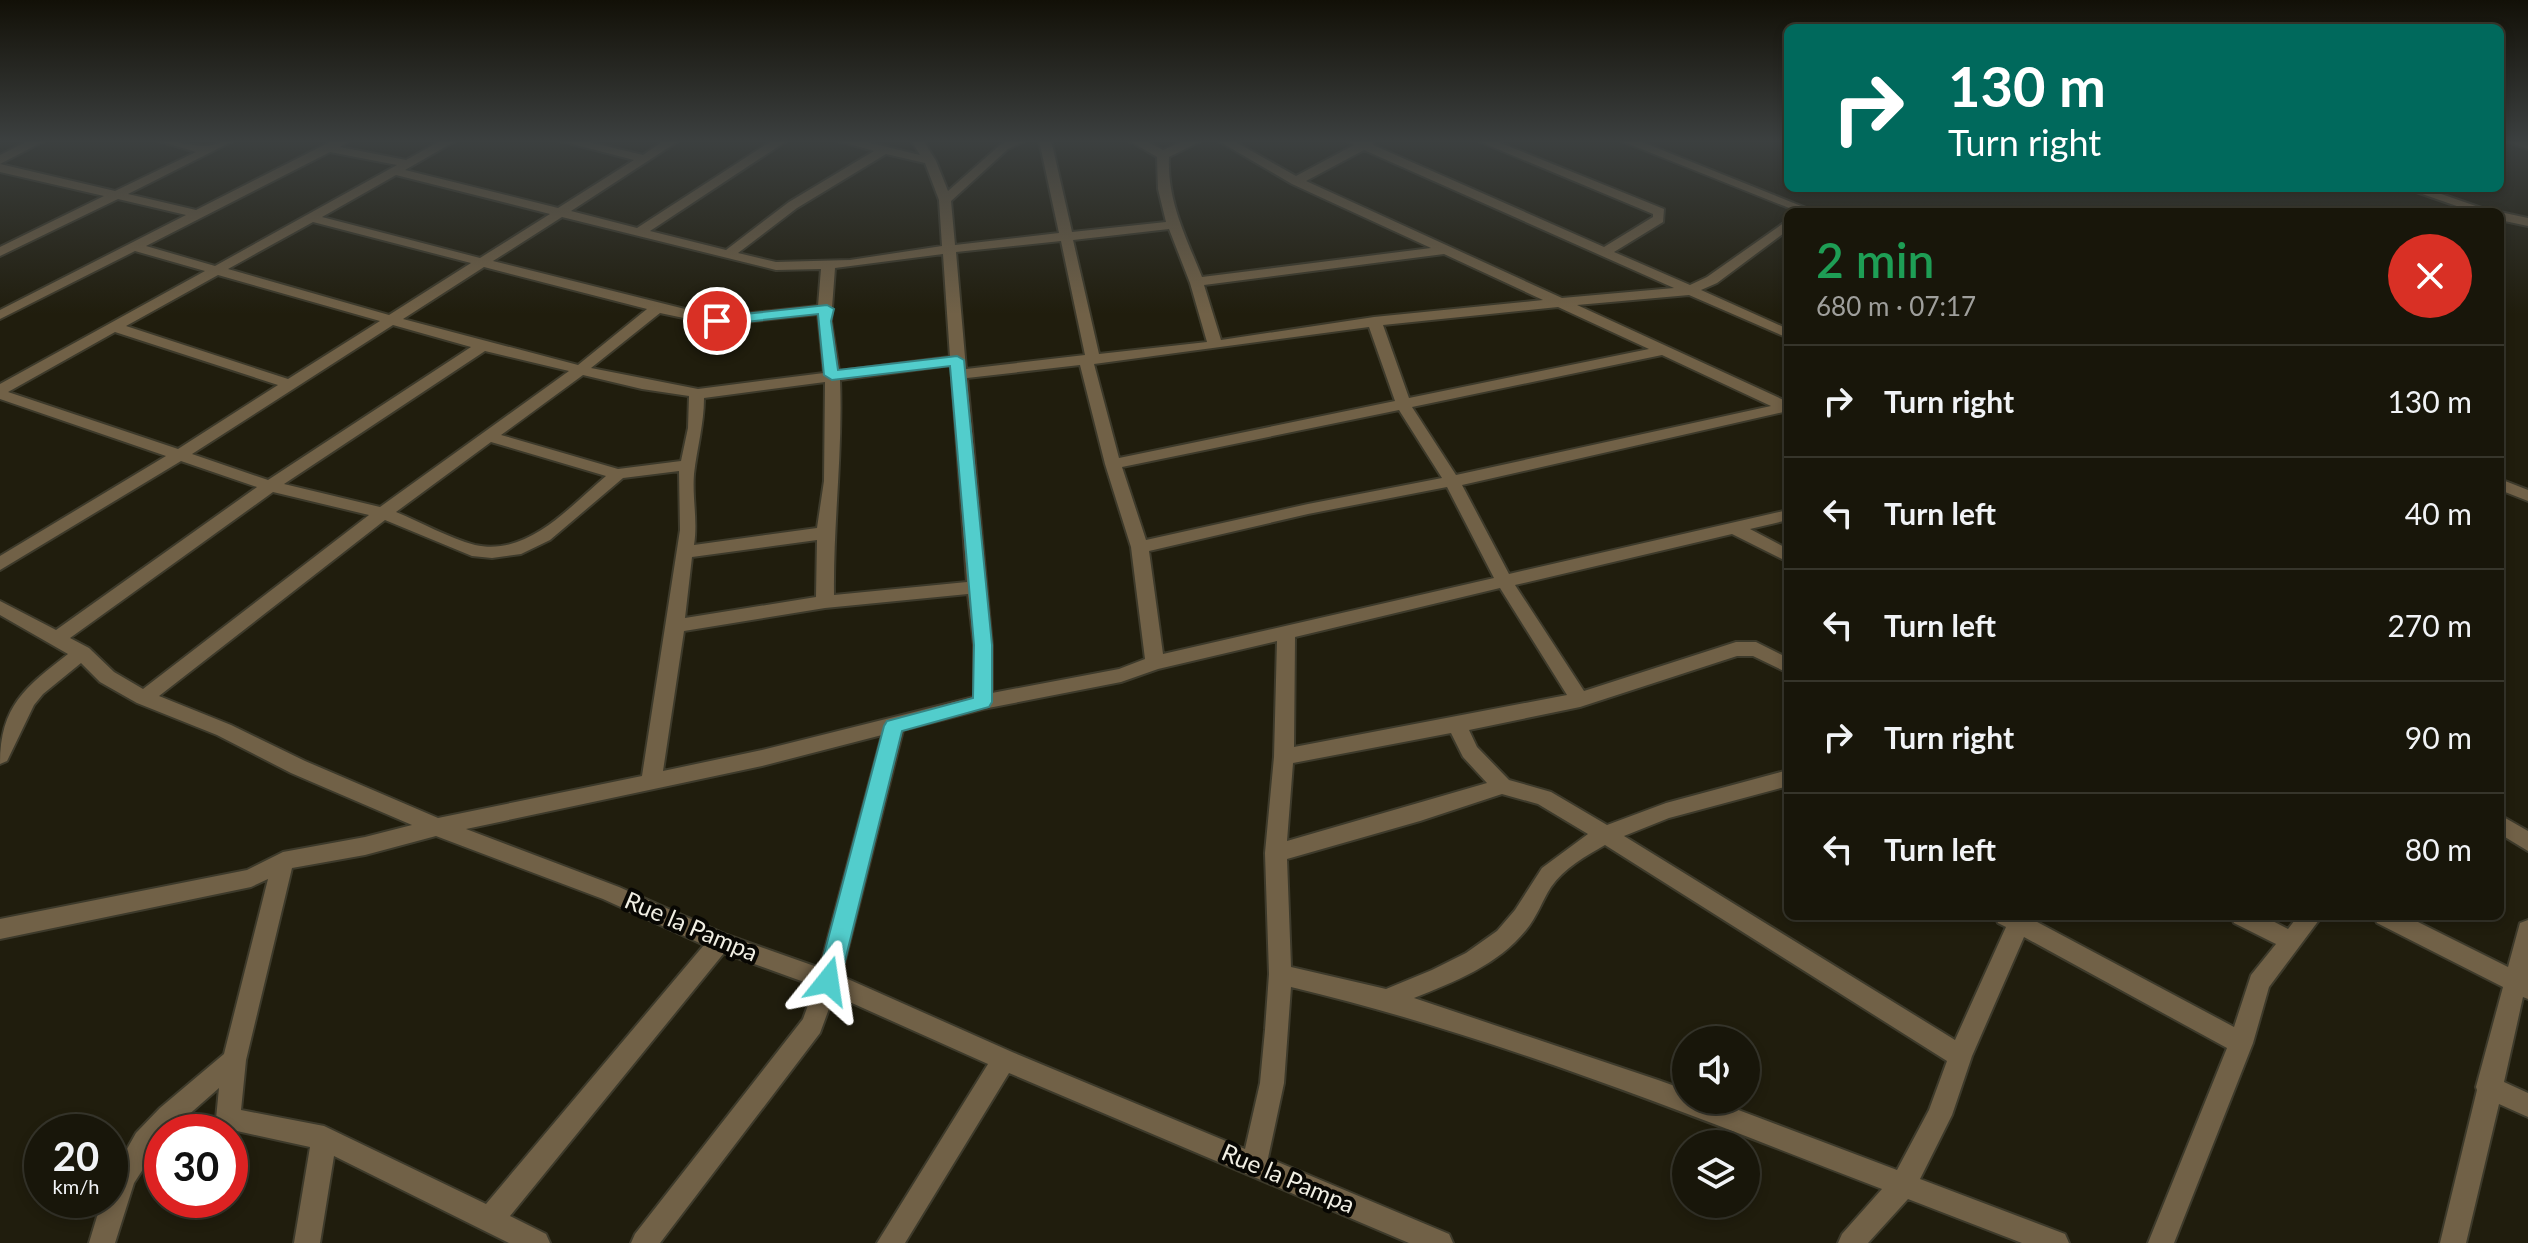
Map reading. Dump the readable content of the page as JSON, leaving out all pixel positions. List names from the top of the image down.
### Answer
{
  "streets": {
    "street": ["Rue la Pampa"]
  },
  "page": {
    "turn": ["130 m", "Turn right"],
    "heading": ["2 min", "680 m · 07:17"],
    "list": [
      {
        "name": "Turn right",
        "value": "130 m"
      },
      {
        "name": "Turn left",
        "value": "40 m"
      },
      {
        "name": "Turn left",
        "value": "270 m"
      },
      {
        "name": "Turn right",
        "value": "90 m"
      },
      {
        "name": "Turn left",
        "value": "80 m"
      }
    ],
    "speed": "20 km/h",
    "limit": "30"
  }
}
